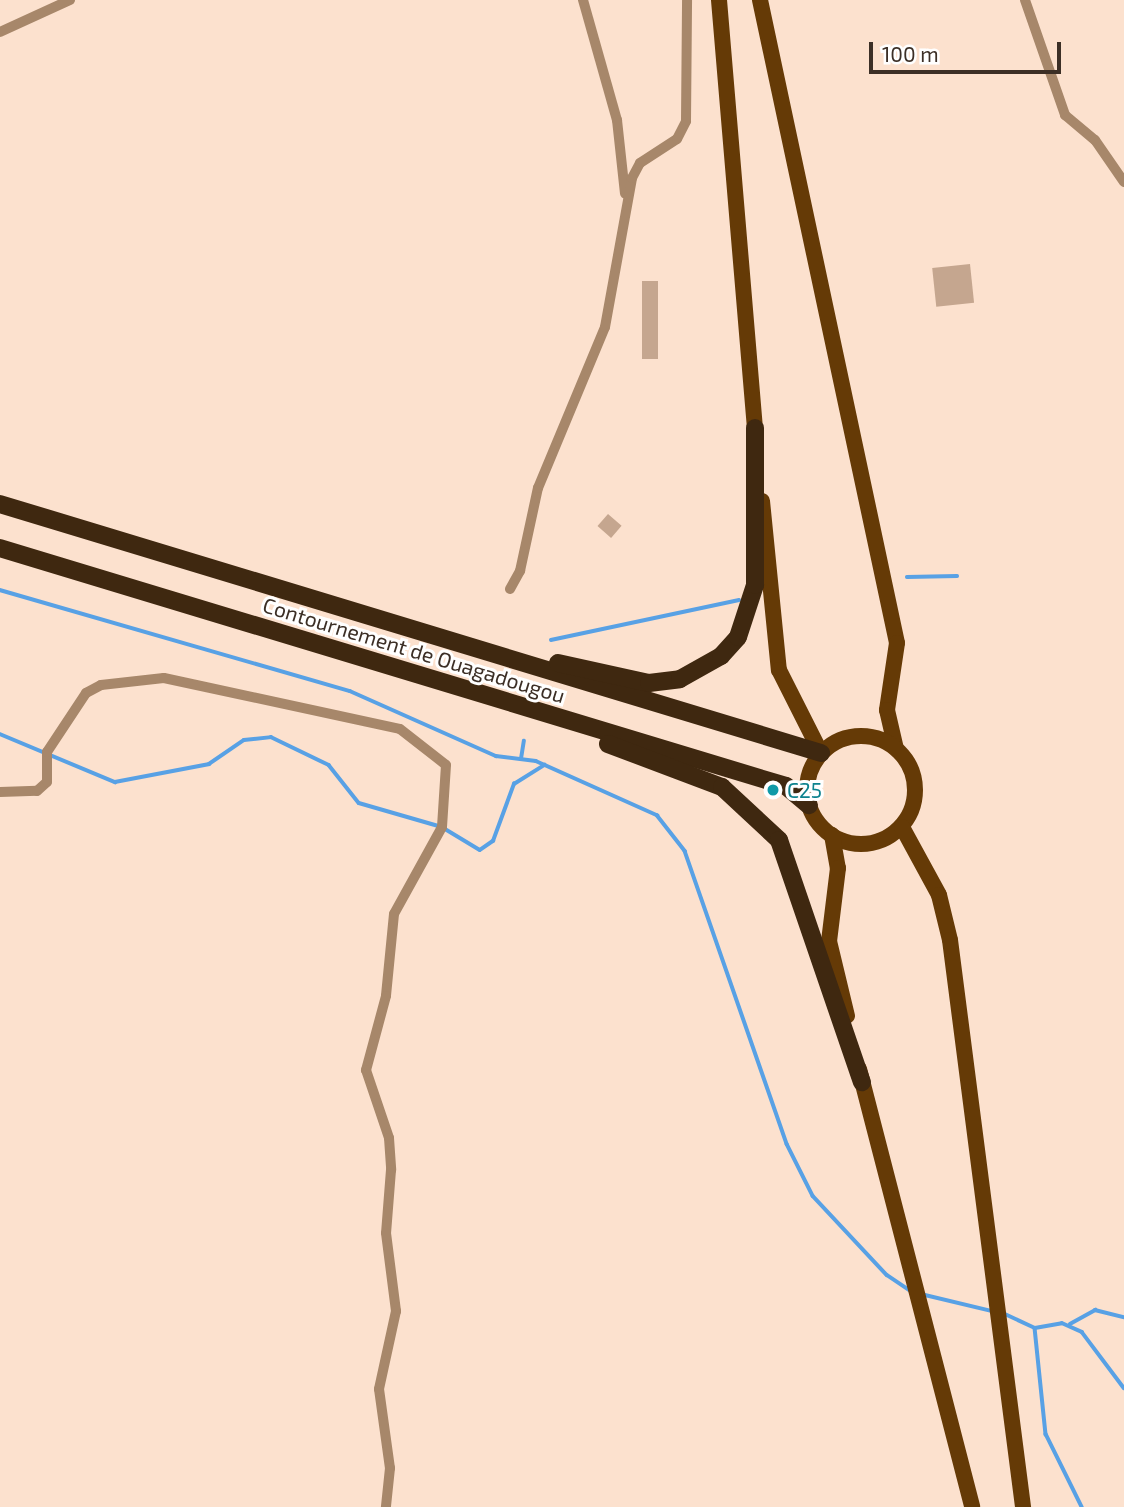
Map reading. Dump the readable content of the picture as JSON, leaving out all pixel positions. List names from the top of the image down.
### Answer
{
  "streets": {
    "highway": ["Contournement de Ouagadougou"]
  },
  "places": ["C25"],
  "scale_bar": "100 m"
}
